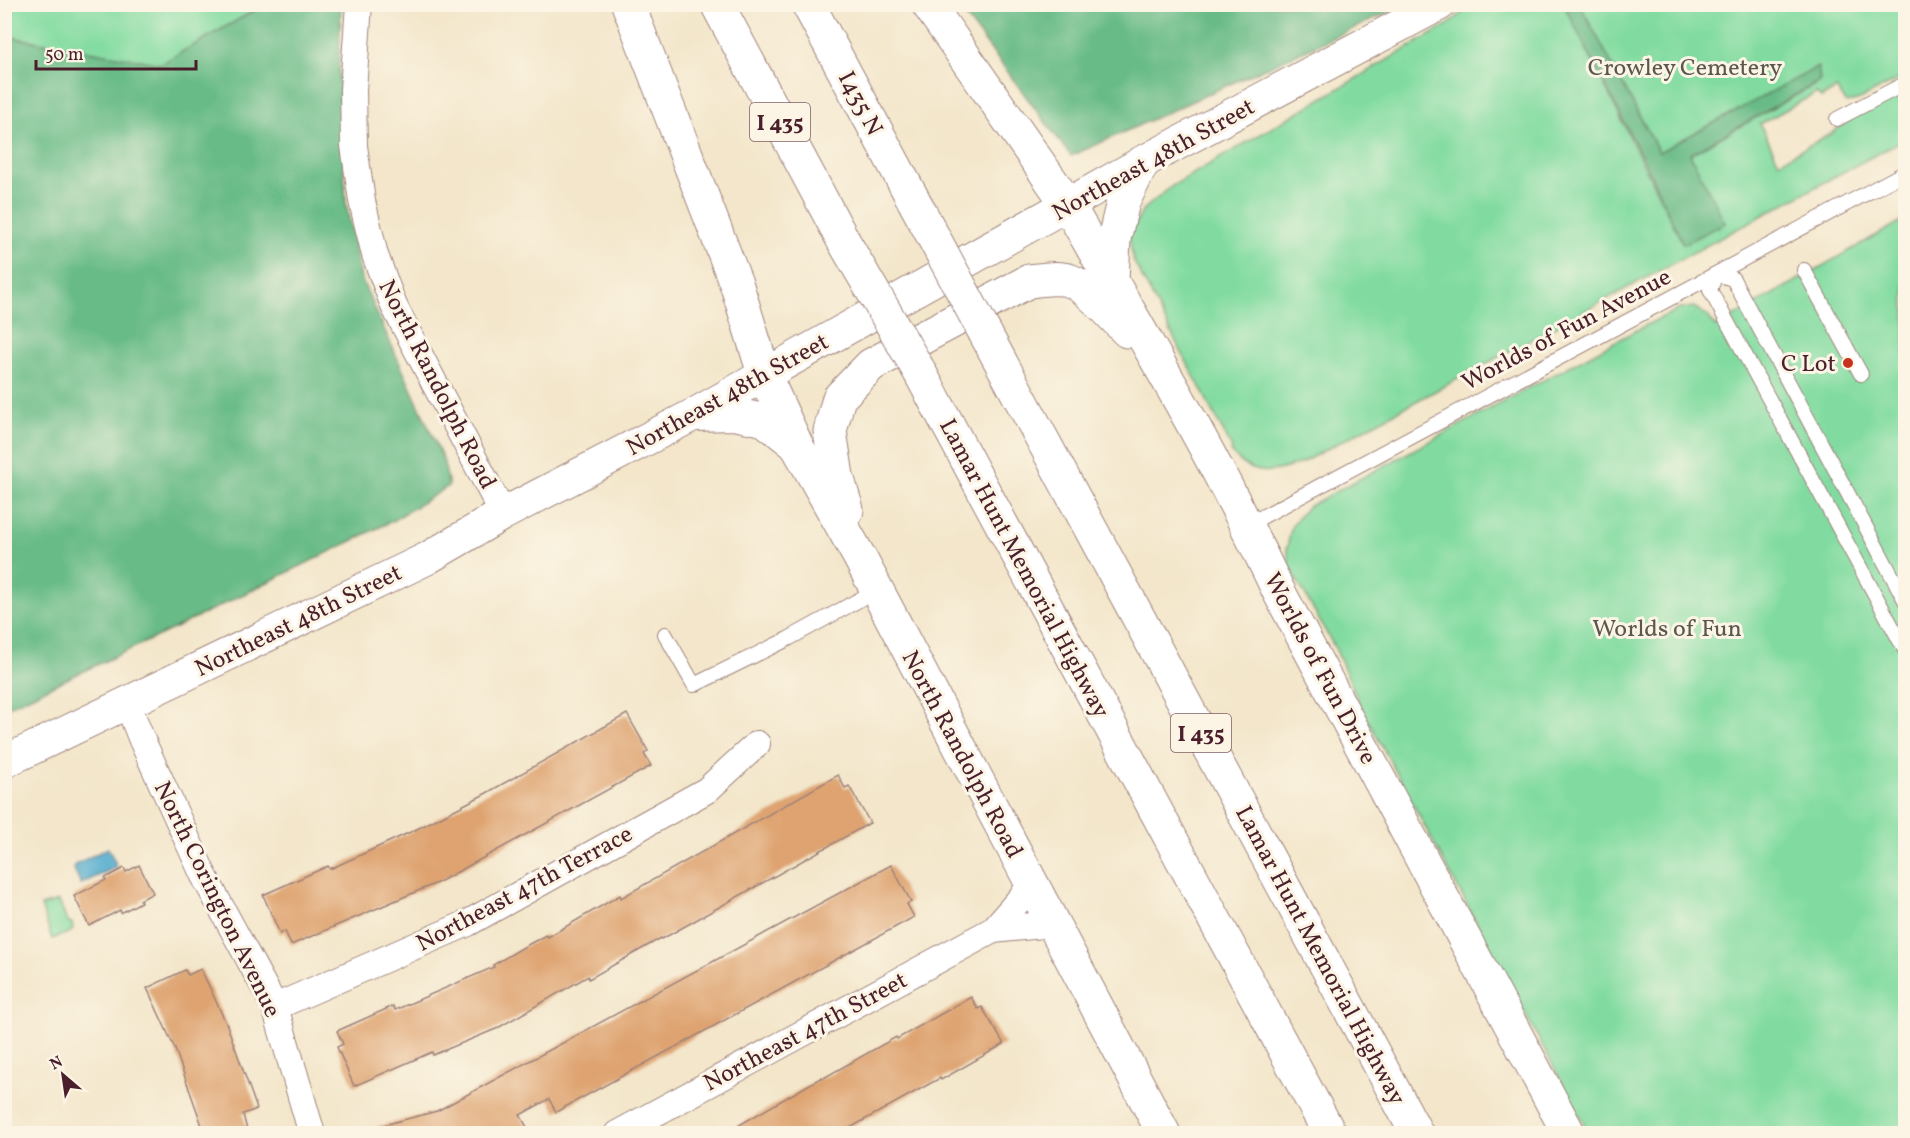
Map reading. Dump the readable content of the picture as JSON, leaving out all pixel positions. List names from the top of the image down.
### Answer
{
  "streets": {
    "main road": [
      "I435 N",
      "I 435",
      "North Randolph Road",
      "Lamar Hunt Memorial Highway",
      "Worlds of Fun Drive"
    ],
    "street": [
      "Northeast 48th Street",
      "Northeast 47th Terrace",
      "North Corington Avenue",
      "Northeast 47th Street"
    ],
    "lane": ["Worlds of Fun Avenue"]
  },
  "crossings": [
    ["I435 N", "Lamar Hunt Memorial Highway"],
    ["Northeast 48th Street", "North Randolph Road"],
    ["Northeast 48th Street", "Worlds of Fun Drive"],
    ["Northeast 48th Street", "North Corington Avenue"],
    ["Worlds of Fun Avenue", "Worlds of Fun Drive"],
    ["North Randolph Road", "Northeast 47th Street"],
    ["Northeast 47th Terrace", "North Corington Avenue"]
  ],
  "parks": ["Crowley Cemetery", "Worlds of Fun"],
  "places": ["C Lot"],
  "scale_bar": "50 m",
  "north": "top left"
}
